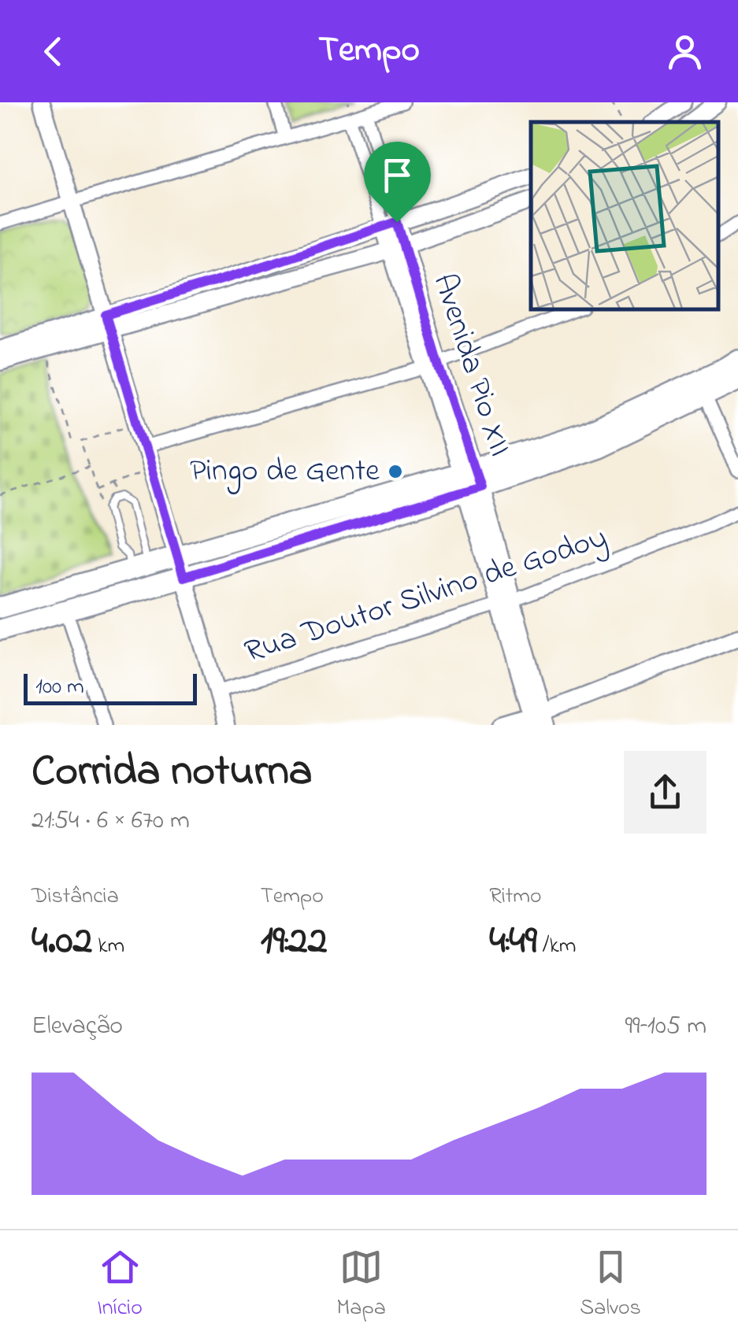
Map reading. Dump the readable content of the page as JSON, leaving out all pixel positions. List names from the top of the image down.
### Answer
{
  "streets": {
    "street": ["Avenida Pio XII", "Rua Doutor Silvino de Godoy"]
  },
  "crossings": [
    ["Avenida Pio XII", "Rua Doutor Silvino de Godoy"]
  ],
  "places": ["Pingo de Gente"],
  "scale_bar": "100 m",
  "page": {
    "header": "Tempo",
    "scale": "100 m",
    "heading": ["Corrida noturna", "21:54 · 6 × 670 m"],
    "stats": [
      ["Distância", "4.02 km"],
      ["Tempo", "19:22"],
      ["Ritmo", "4:49 /km"]
    ],
    "chart": ["Elevação", "99–105 m"],
    "tabs": ["Início", "Mapa", "Salvos"]
  }
}
